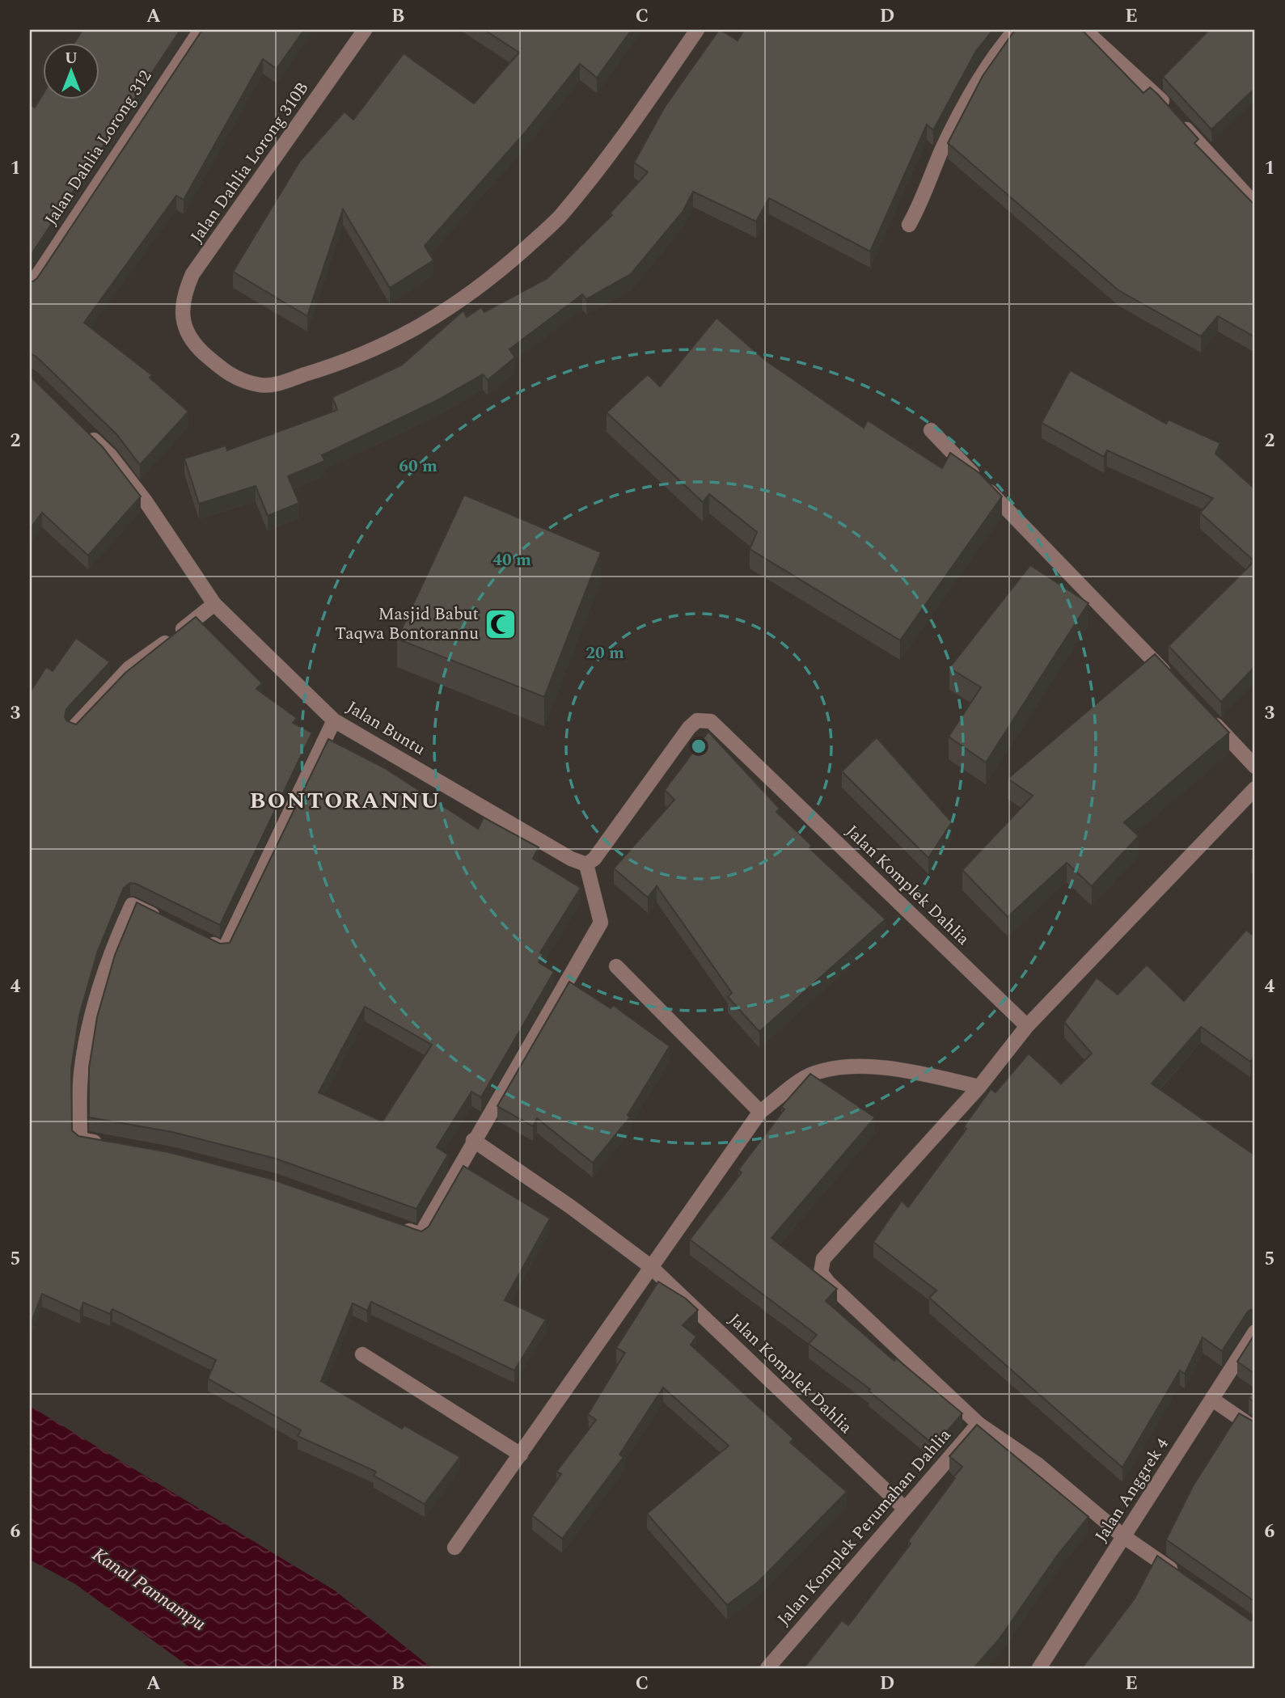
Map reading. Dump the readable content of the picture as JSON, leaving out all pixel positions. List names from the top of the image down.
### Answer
{
  "streets": {
    "street": [
      "Jalan Dahlia Lorong 312",
      "Jalan Dahlia Lorong 310B",
      "Jalan Buntu",
      "Jalan Komplek Dahlia",
      "Jalan Anggrek 4",
      "Jalan Komplek Perumahan Dahlia"
    ]
  },
  "crossings": [
    ["Jalan Buntu", "Jalan Komplek Dahlia"],
    ["Jalan Komplek Dahlia", "Jalan Komplek Perumahan Dahlia"]
  ],
  "districts": ["BONTORANNU"],
  "water": ["Kanal Pannampu"],
  "places": {
    "mosque": ["Masjid Babut Taqwa Bontorannu"]
  },
  "north": "top",
  "grid": {
    "columns": [
      "A",
      "B",
      "C",
      "D",
      "E"
    ],
    "rows": [
      "1",
      "2",
      "3",
      "4",
      "5",
      "6"
    ]
  },
  "rings": ["60 m", "40 m", "20 m"]
}
